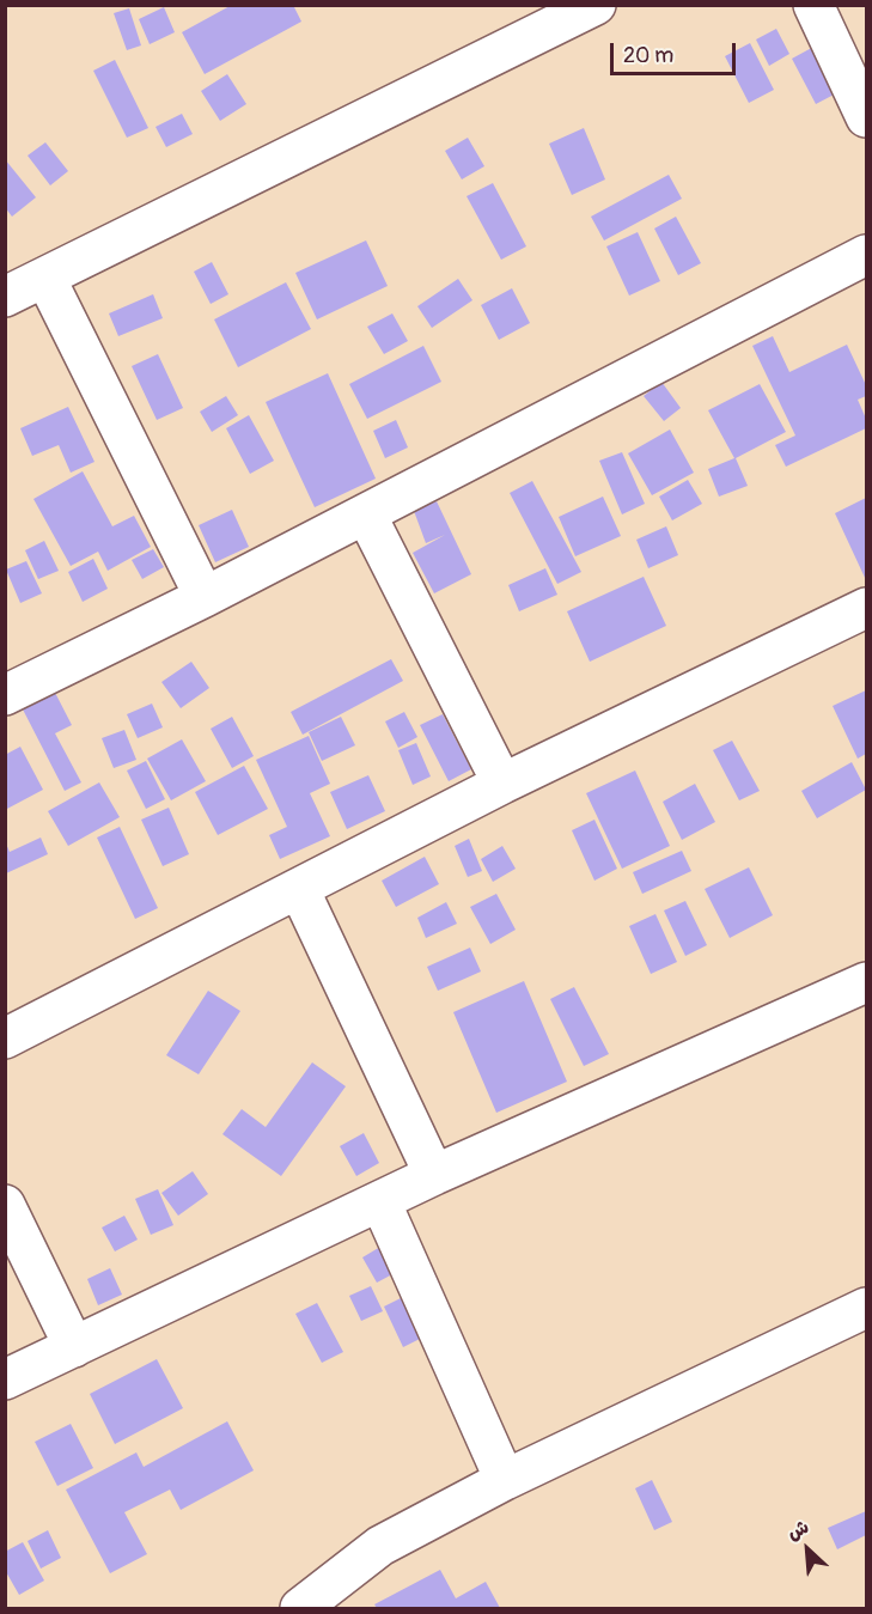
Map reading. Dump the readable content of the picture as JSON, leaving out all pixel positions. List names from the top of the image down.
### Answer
{
  "scale_bar": "20 m",
  "north": "top left"
}
